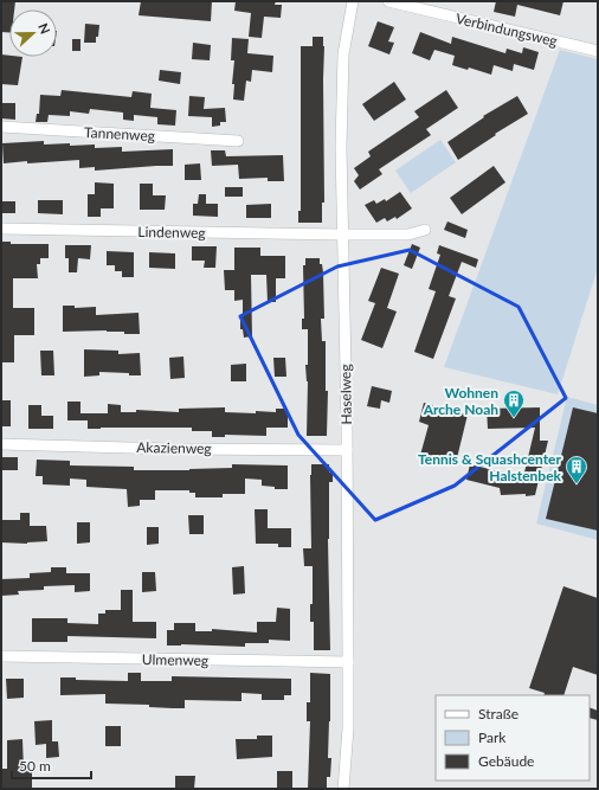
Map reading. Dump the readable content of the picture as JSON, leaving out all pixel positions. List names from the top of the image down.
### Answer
{
  "streets": {
    "street": [
      "Verbindungsweg",
      "Tannenweg",
      "Lindenweg",
      "Haselweg",
      "Akazienweg",
      "Ulmenweg"
    ]
  },
  "crossings": [
    ["Lindenweg", "Haselweg"],
    ["Haselweg", "Akazienweg"],
    ["Haselweg", "Ulmenweg"]
  ],
  "places": {
    "building": ["Wohnen Arche Noah", "Tennis & Squashcenter Halstenbek"]
  },
  "legend": ["Straße", "Park", "Gebäude"],
  "scale_bar": "50 m",
  "north": "right"
}
